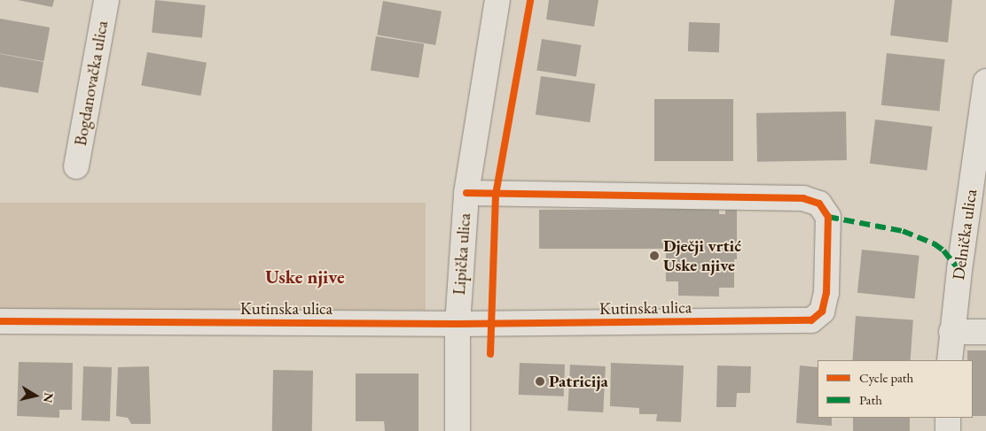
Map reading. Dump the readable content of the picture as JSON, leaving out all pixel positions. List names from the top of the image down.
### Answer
{
  "streets": {
    "street": [
      "Bogdanovačka ulica",
      "Delnička ulica",
      "Lipička ulica",
      "Kutinska ulica"
    ]
  },
  "crossings": [
    ["Lipička ulica", "Kutinska ulica"]
  ],
  "districts": ["Uske njive"],
  "places": ["Dječji vrtić Uske njive", "Patricija"],
  "legend": ["Cycle path", "Path"],
  "north": "right"
}
